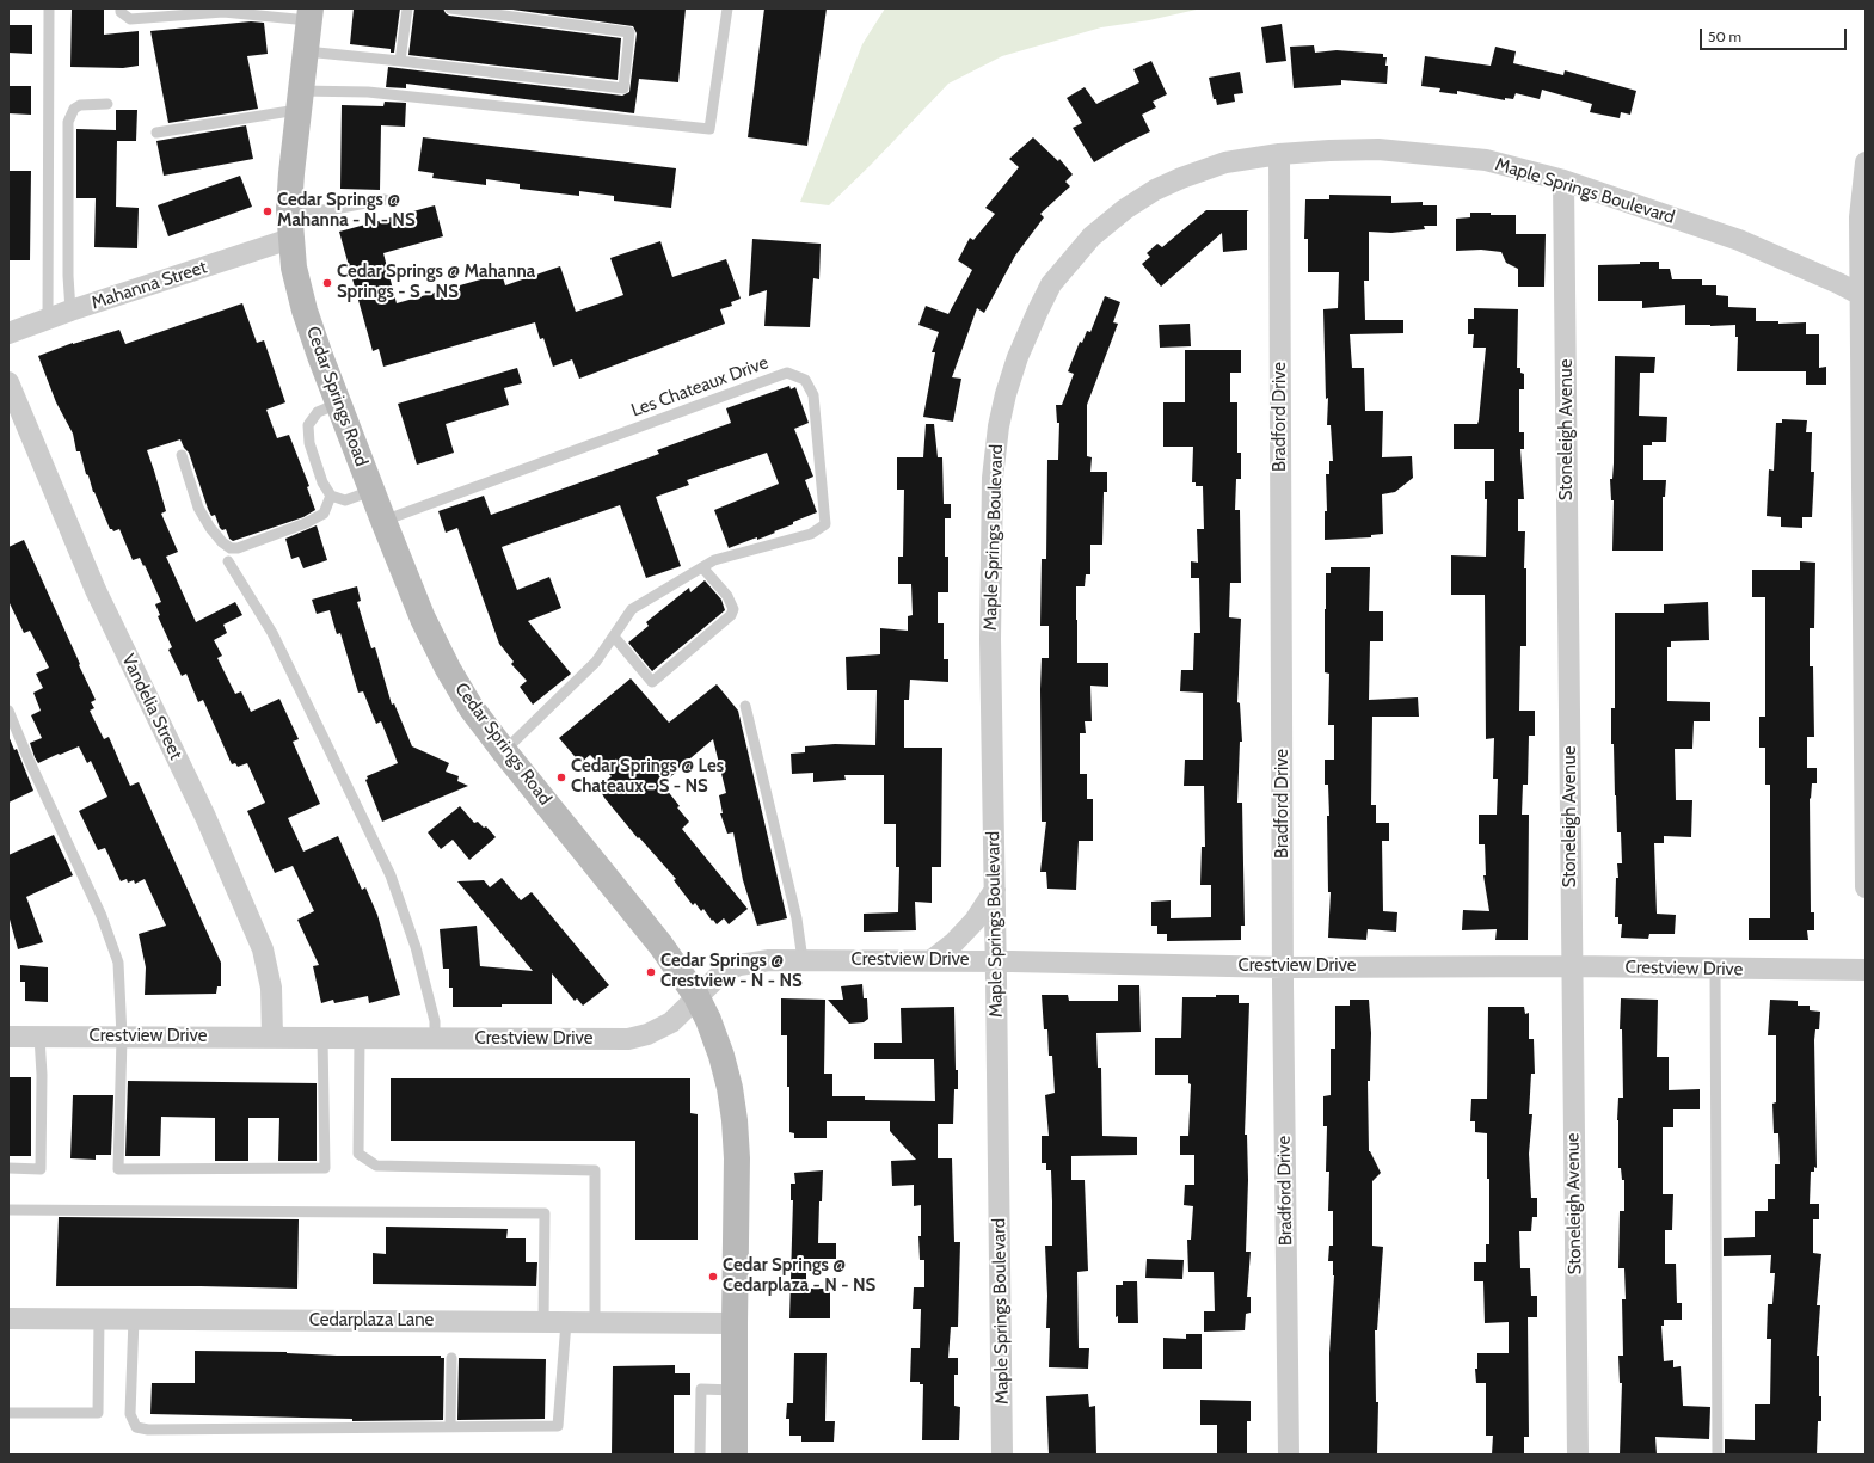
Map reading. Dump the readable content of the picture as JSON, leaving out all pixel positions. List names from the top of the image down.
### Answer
{
  "streets": {
    "main road": ["Cedar Springs Road"],
    "street": [
      "Maple Springs Boulevard",
      "Mahanna Street",
      "Bradford Drive",
      "Stoneleigh Avenue",
      "Vandelia Street",
      "Crestview Drive",
      "Cedarplaza Lane"
    ],
    "lane": ["Les Chateaux Drive"]
  },
  "crossings": [
    ["Maple Springs Boulevard", "Bradford Drive"],
    ["Maple Springs Boulevard", "Stoneleigh Avenue"],
    ["Maple Springs Boulevard", "Crestview Drive"],
    ["Mahanna Street", "Cedar Springs Road"],
    ["Les Chateaux Drive", "Cedar Springs Road"],
    ["Cedar Springs Road", "Crestview Drive"],
    ["Cedar Springs Road", "Cedarplaza Lane"],
    ["Bradford Drive", "Crestview Drive"],
    ["Stoneleigh Avenue", "Crestview Drive"],
    ["Vandelia Street", "Crestview Drive"]
  ],
  "places": [
    "Cedar Springs @ Mahanna - N - NS",
    "Cedar Springs @ Mahanna Springs - S - NS",
    "Cedar Springs @ Les Chateaux - S - NS",
    "Cedar Springs @ Crestview - N - NS",
    "Cedar Springs @ Cedarplaza - N - NS"
  ],
  "scale_bar": "50 m"
}
